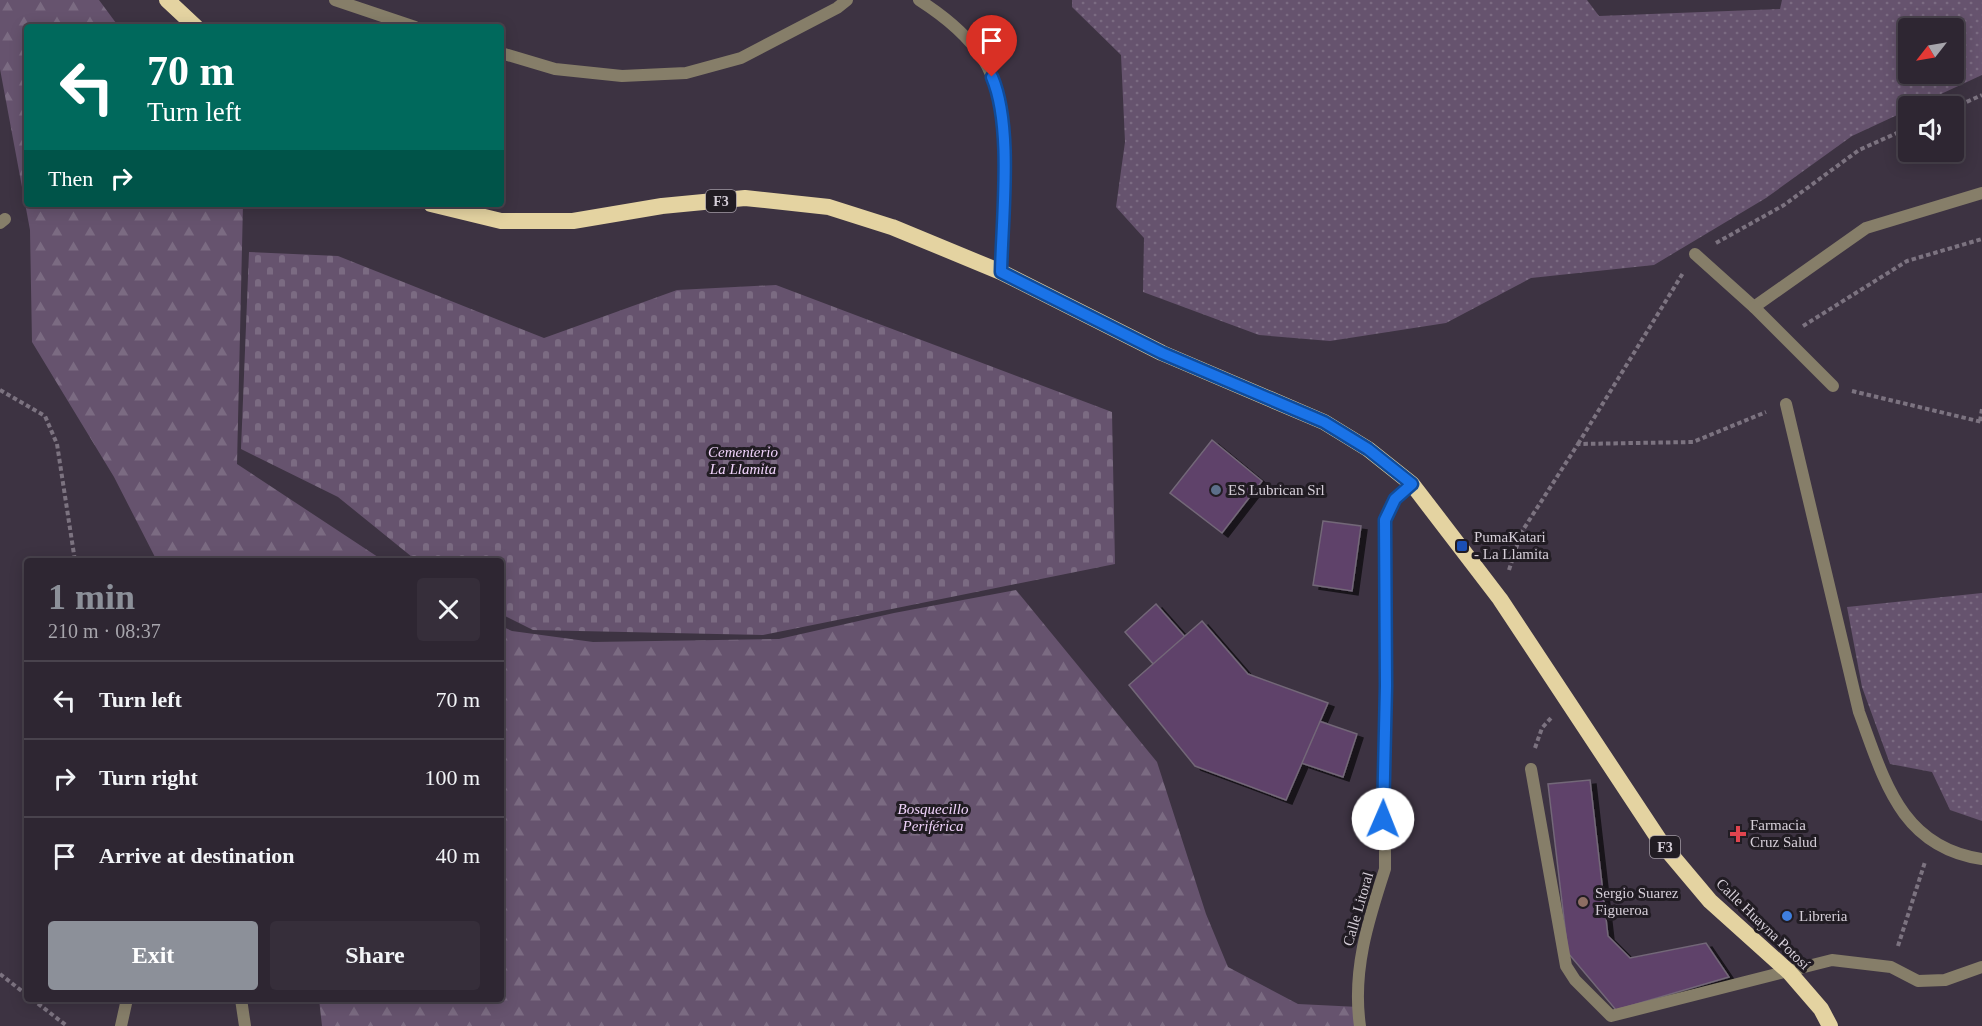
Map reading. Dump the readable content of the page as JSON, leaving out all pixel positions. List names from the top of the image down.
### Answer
{
  "streets": {
    "highway": ["F3", "Calle Huayna Potosí"],
    "street": ["Calle Litoral"]
  },
  "crossings": [
    ["F3", "Calle Litoral"],
    ["F3", "Calle Huayna Potosí"]
  ],
  "parks": ["Cementerio La Llamita", "Bosquecillo Periférica"],
  "places": {
    "other": ["ES Lubrican Srl", "Sergio Suarez Figueroa", "Libreria"],
    "transit": ["PumaKatari - La Llamita"],
    "health": ["Farmacia Cruz Salud"]
  },
  "north": "bottom left",
  "page": {
    "turn": ["70 m", "Turn left"],
    "then": "Then",
    "heading": ["1 min", "210 m · 08:37"],
    "list": [
      {
        "name": "Turn left",
        "value": "70 m"
      },
      {
        "name": "Turn right",
        "value": "100 m"
      },
      {
        "name": "Arrive at destination",
        "value": "40 m"
      }
    ],
    "buttons": ["Exit", "Share"]
  }
}
